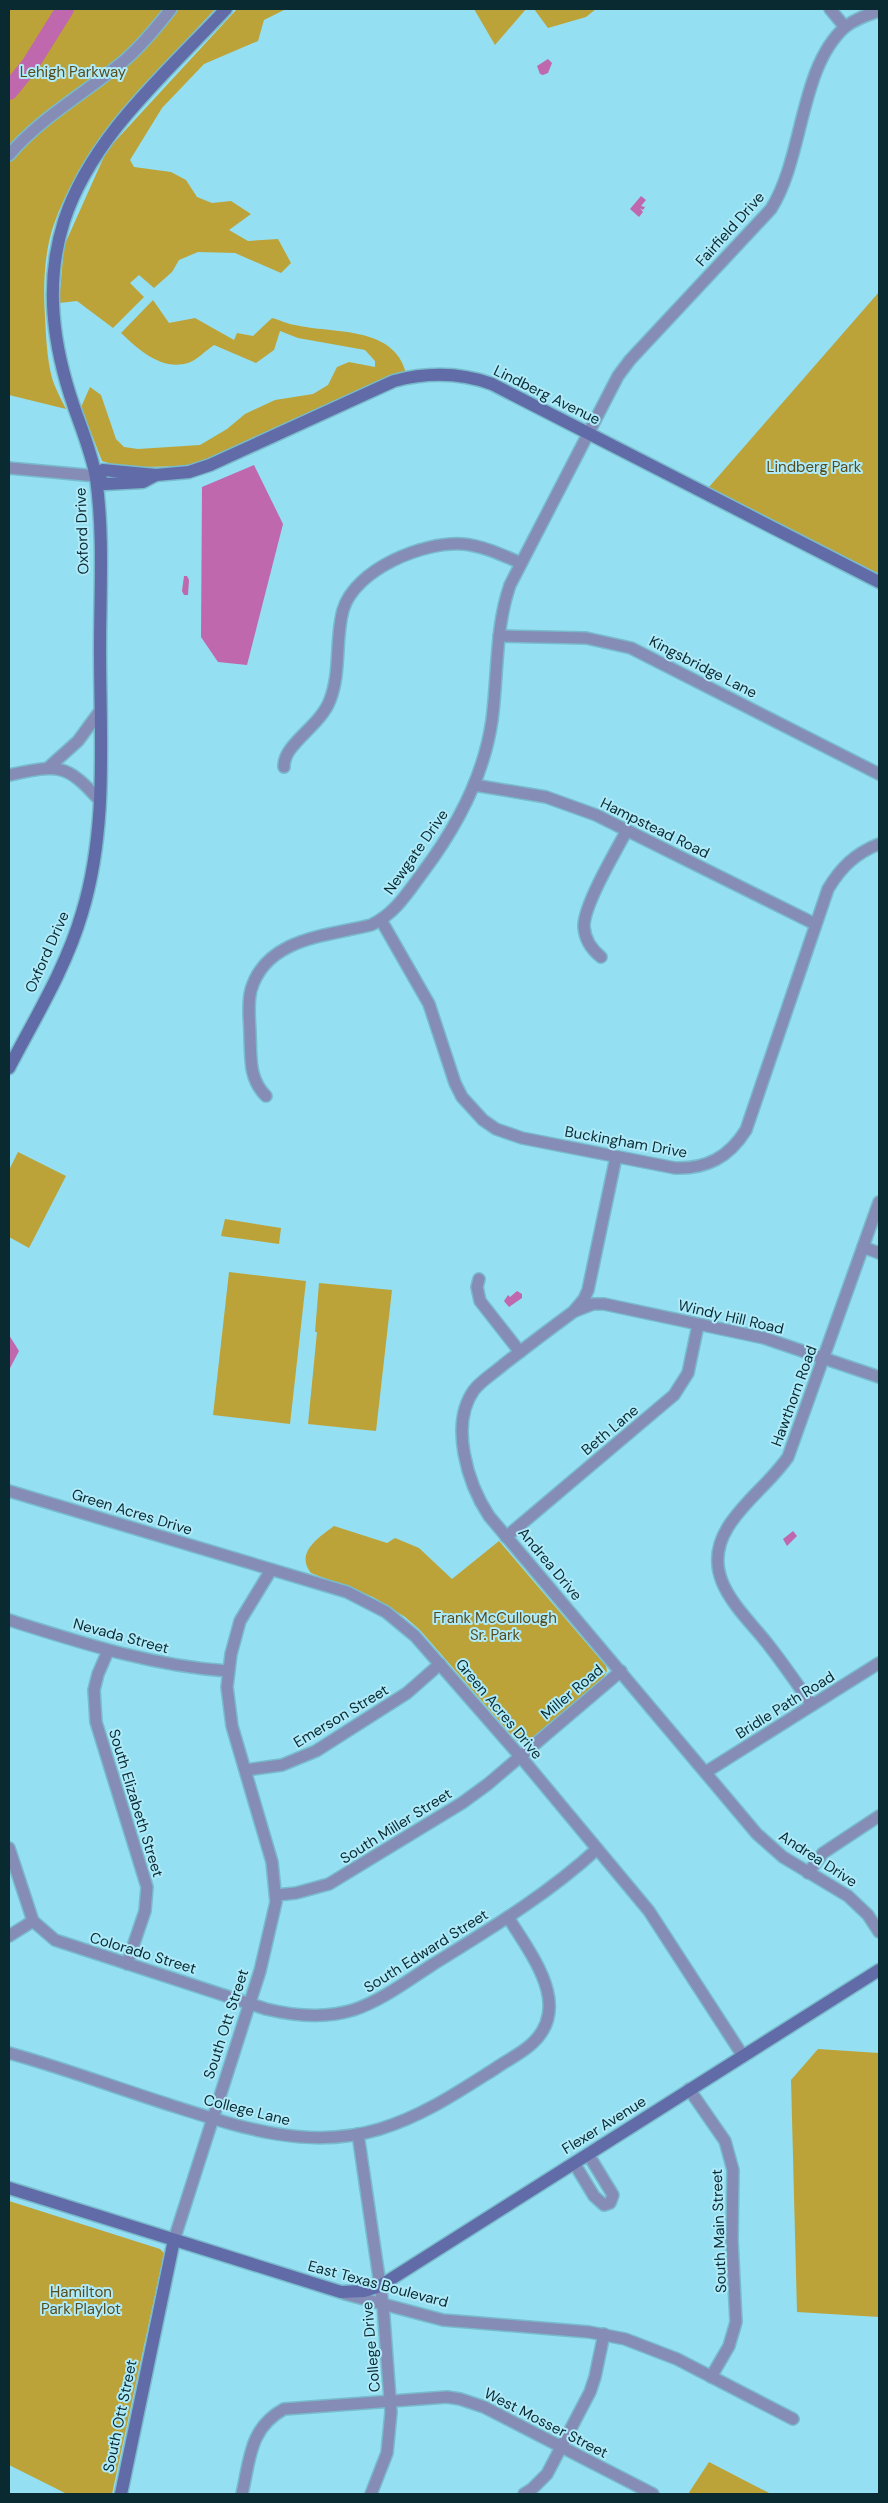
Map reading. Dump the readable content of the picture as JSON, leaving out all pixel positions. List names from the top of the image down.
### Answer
{
  "streets": {
    "street": [
      "Fairfield Drive",
      "Lindberg Avenue",
      "Oxford Drive",
      "Kingsbridge Lane",
      "Hampstead Road",
      "Newgate Drive",
      "Buckingham Drive",
      "Windy Hill Road",
      "Hawthorn Road",
      "Beth Lane",
      "Green Acres Drive",
      "Andrea Drive",
      "Nevada Street",
      "Miller Road",
      "Bridle Path Road",
      "Emerson Street",
      "South Elizabeth Street",
      "South Miller Street",
      "South Edward Street",
      "Colorado Street",
      "South Ott Street",
      "College Lane",
      "Flexer Avenue",
      "South Main Street",
      "East Texas Boulevard",
      "College Drive",
      "West Mosser Street"
    ]
  },
  "crossings": [
    ["Fairfield Drive", "Lindberg Avenue"],
    ["Fairfield Drive", "Newgate Drive"],
    ["Lindberg Avenue", "Oxford Drive"],
    ["Lindberg Avenue", "Newgate Drive"],
    ["Kingsbridge Lane", "Newgate Drive"],
    ["Hampstead Road", "Newgate Drive"],
    ["Hampstead Road", "Buckingham Drive"],
    ["Newgate Drive", "Buckingham Drive"],
    ["Buckingham Drive", "Andrea Drive"],
    ["Windy Hill Road", "Hawthorn Road"],
    ["Windy Hill Road", "Beth Lane"],
    ["Windy Hill Road", "Andrea Drive"],
    ["Hawthorn Road", "Bridle Path Road"],
    ["Beth Lane", "Andrea Drive"],
    ["Green Acres Drive", "Miller Road"],
    ["Green Acres Drive", "Emerson Street"],
    ["Green Acres Drive", "South Miller Street"],
    ["Green Acres Drive", "South Edward Street"],
    ["Green Acres Drive", "South Ott Street"],
    ["Green Acres Drive", "Flexer Avenue"],
    ["Andrea Drive", "Miller Road"],
    ["Andrea Drive", "Bridle Path Road"],
    ["Nevada Street", "South Elizabeth Street"],
    ["Nevada Street", "South Ott Street"],
    ["Miller Road", "South Miller Street"],
    ["Emerson Street", "South Ott Street"],
    ["South Elizabeth Street", "Colorado Street"],
    ["South Miller Street", "South Ott Street"],
    ["South Edward Street", "Colorado Street"],
    ["South Edward Street", "South Ott Street"],
    ["South Edward Street", "College Lane"],
    ["Colorado Street", "South Ott Street"],
    ["South Ott Street", "College Lane"],
    ["South Ott Street", "East Texas Boulevard"],
    ["College Lane", "College Drive"],
    ["Flexer Avenue", "South Main Street"],
    ["Flexer Avenue", "East Texas Boulevard"],
    ["Flexer Avenue", "College Drive"],
    ["South Main Street", "East Texas Boulevard"],
    ["East Texas Boulevard", "College Drive"],
    ["College Drive", "West Mosser Street"]
  ],
  "parks": [
    "Lehigh Parkway",
    "Lindberg Park",
    "Frank McCullough Sr. Park",
    "Hamilton Park Playlot"
  ]
}
